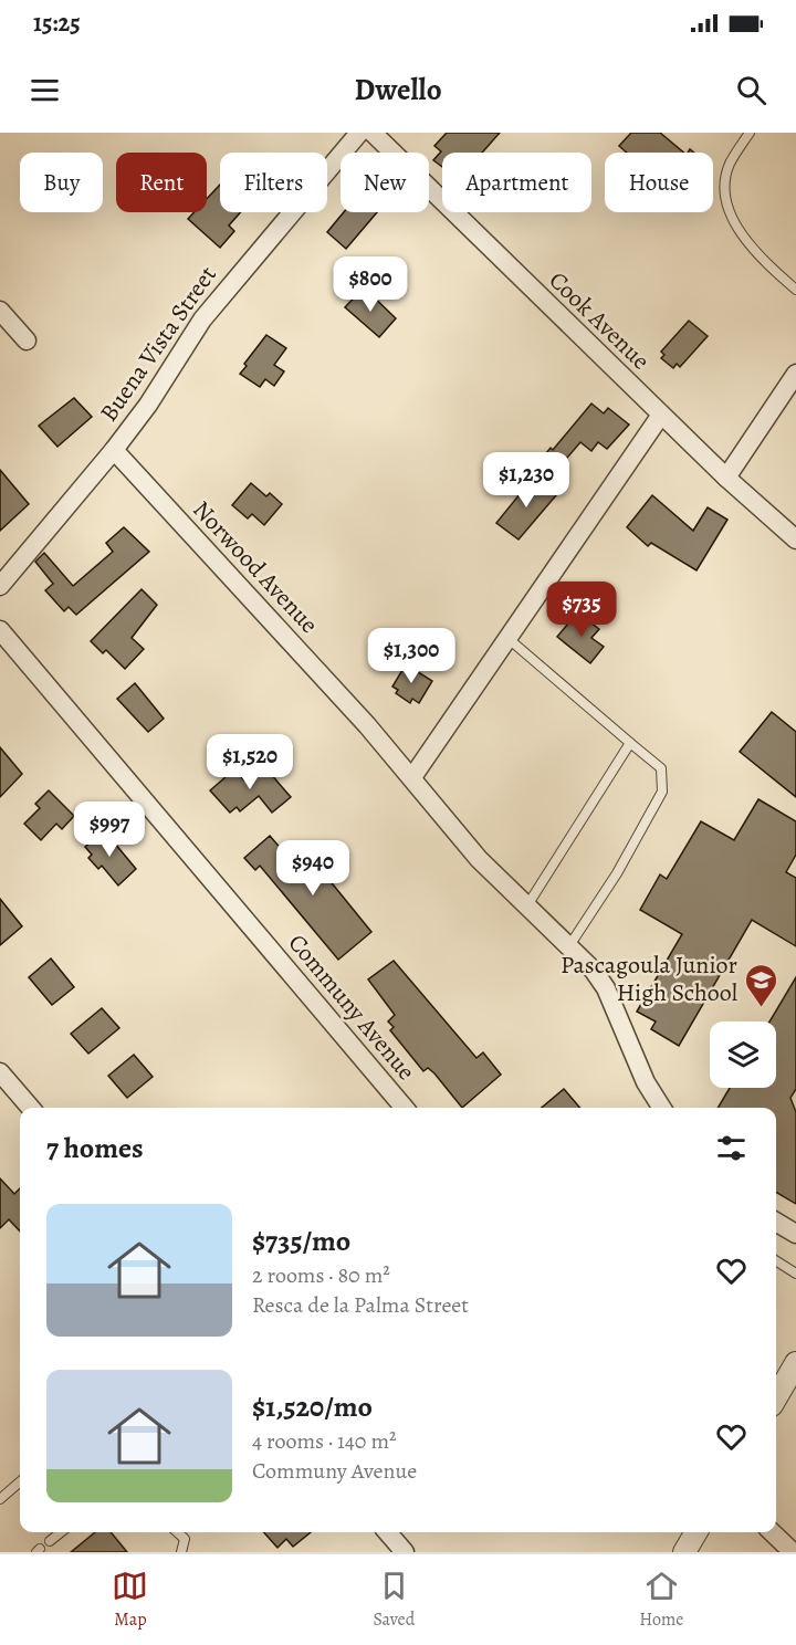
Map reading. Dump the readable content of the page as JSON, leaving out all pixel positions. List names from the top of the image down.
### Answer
{
  "streets": {
    "street": [
      "Cook Avenue",
      "Buena Vista Street",
      "Norwood Avenue",
      "Communy Avenue"
    ]
  },
  "crossings": [
    ["Buena Vista Street", "Norwood Avenue"]
  ],
  "places": {
    "school or university": ["Pascagoula Junior High School"]
  },
  "page": {
    "status": "15:25",
    "header": "Dwello",
    "chip": [
      "Buy",
      "Rent",
      "Filters",
      "New",
      "Apartment",
      "House"
    ],
    "price": [
      "$800",
      "$1,230",
      "$735",
      "$1,300",
      "$1,520",
      "$997",
      "$940"
    ],
    "heading": "7 homes",
    "list": [
      {
        "name": "$735/mo",
        "note": "2 rooms · 80 m² · Resca de la Palma Street"
      },
      {
        "name": "$1,520/mo",
        "note": "4 rooms · 140 m² · Communy Avenue"
      }
    ],
    "tabs": ["Map", "Saved", "Home"]
  }
}
